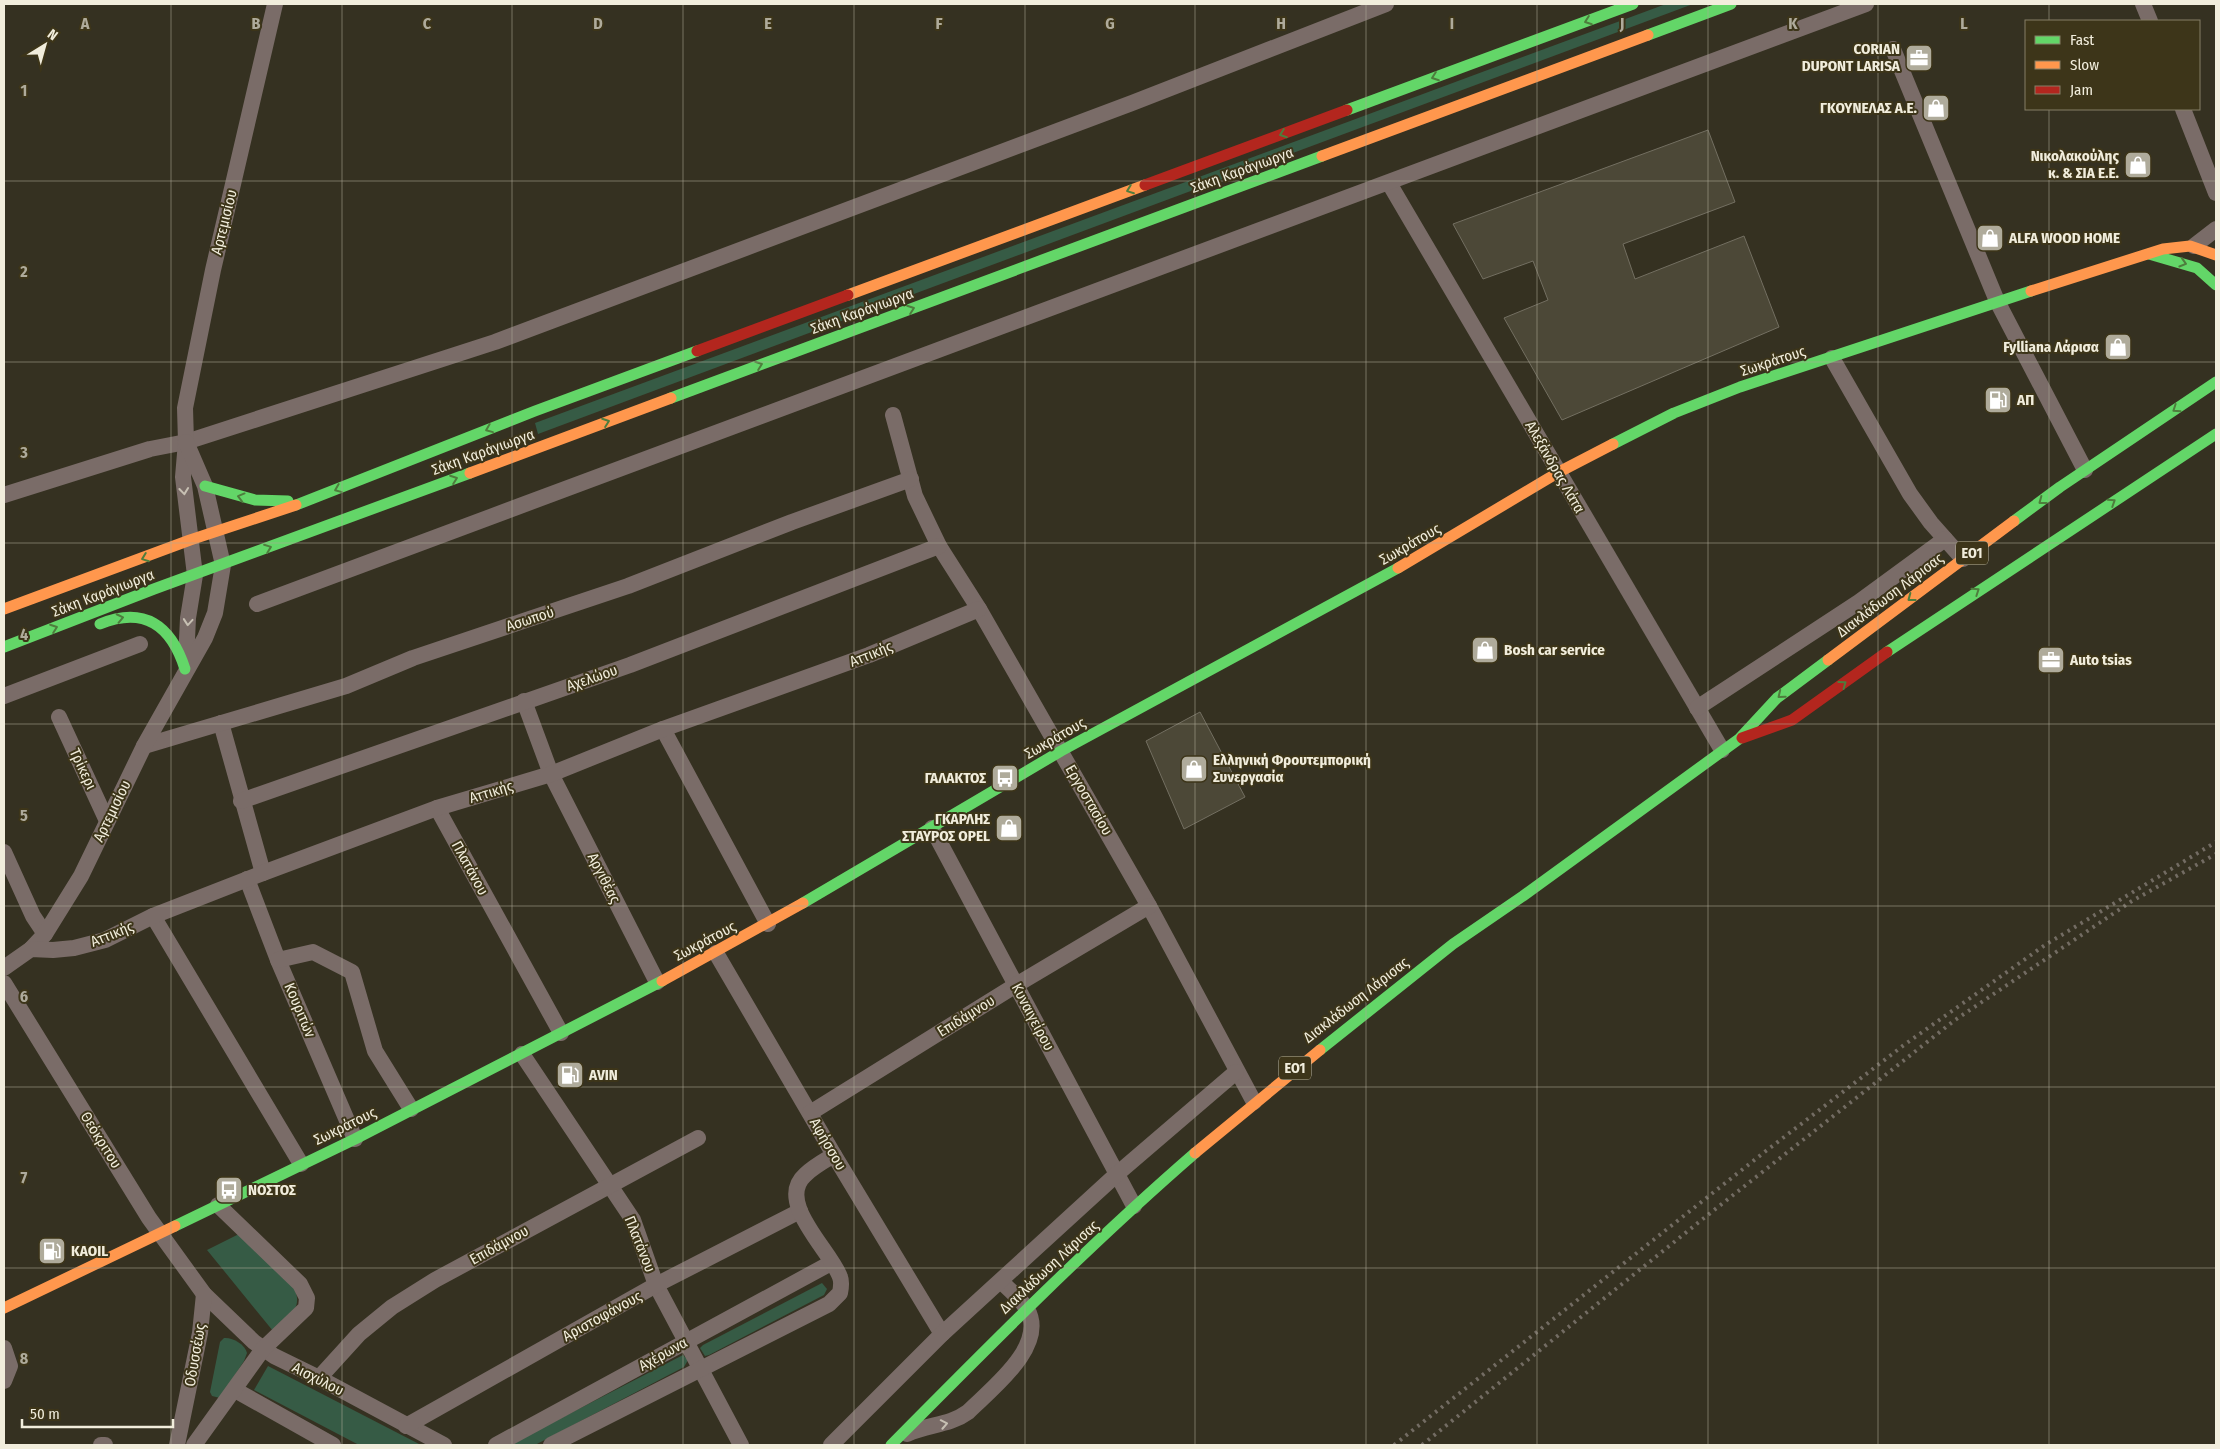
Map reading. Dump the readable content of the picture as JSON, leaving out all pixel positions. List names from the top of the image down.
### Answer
{
  "streets": {
    "main road": [
      "Σάκη Καράγιωργα",
      "Σωκράτους",
      "ΕΟ1",
      "Διακλάδωση Λάρισας"
    ],
    "street": [
      "Αρτεμισίου",
      "Αλεξάνδρας Λάτα",
      "Ασωπού",
      "Αττικής",
      "Αχελώου",
      "Τρίκερι",
      "Εργοστασίου",
      "Πλατάνου",
      "Αργιθέας",
      "Κουριτών",
      "Επιδάμνου",
      "Κυναιγείρου",
      "Θεόκριτου",
      "Αφήσσου",
      "Αριστοφάνους",
      "Αχέρωνα",
      "Οδυσσέως",
      "Αισχύλου"
    ]
  },
  "crossings": [
    ["Σάκη Καράγιωργα", "Αρτεμισίου"],
    ["Αρτεμισίου", "Ασωπού"],
    ["Αρτεμισίου", "Αττικής"],
    ["Αρτεμισίου", "Τρίκερι"],
    ["Σωκράτους", "Αλεξάνδρας Λάτα"],
    ["Σωκράτους", "Εργοστασίου"],
    ["Σωκράτους", "Πλατάνου"],
    ["Σωκράτους", "Αργιθέας"],
    ["Σωκράτους", "Κουριτών"],
    ["Σωκράτους", "Κυναιγείρου"],
    ["Σωκράτους", "Θεόκριτου"],
    ["Σωκράτους", "Αφήσσου"],
    ["Αλεξάνδρας Λάτα", "Διακλάδωση Λάρισας"],
    ["Διακλάδωση Λάρισας", "Εργοστασίου"],
    ["Διακλάδωση Λάρισας", "Κυναιγείρου"],
    ["Ασωπού", "Εργοστασίου"],
    ["Αττικής", "Εργοστασίου"],
    ["Αττικής", "Πλατάνου"],
    ["Αττικής", "Αργιθέας"],
    ["Αττικής", "Κουριτών"],
    ["Αχελώου", "Εργοστασίου"],
    ["Αχελώου", "Αργιθέας"],
    ["Εργοστασίου", "Επιδάμνου"],
    ["Πλατάνου", "Επιδάμνου"],
    ["Πλατάνου", "Αριστοφάνους"],
    ["Πλατάνου", "Αχέρωνα"],
    ["Επιδάμνου", "Κυναιγείρου"],
    ["Επιδάμνου", "Αφήσσου"],
    ["Επιδάμνου", "Αισχύλου"],
    ["Θεόκριτου", "Οδυσσέως"],
    ["Θεόκριτου", "Αισχύλου"],
    ["Αριστοφάνους", "Αισχύλου"],
    ["Οδυσσέως", "Αισχύλου"]
  ],
  "places": {
    "office": ["CORIAN DUPONT LARISA", "Auto tsias"],
    "shop": [
      "ΓΚΟΥΝΕΛΑΣ Α.Ε.",
      "Νικολακούλης κ. & ΣΙΑ Ε.Ε.",
      "ALFA WOOD HOME",
      "Fylliana Λάρισα",
      "Bosh car service",
      "Ελληνική Φρουτεμπορική Συνεργασία",
      "ΓΚΑΡΛΗΣ ΣΤΑΥΡΟΣ OPEL"
    ],
    "fuel station": ["ΑΠ", "AVIN", "KAOIL"],
    "bus stop": ["ΓΑΛΑΚΤΟΣ", "ΝΟΣΤΟΣ"]
  },
  "legend": ["Fast", "Slow", "Jam"],
  "scale_bar": "50 m",
  "north": "top right",
  "grid": {
    "columns": [
      "A",
      "B",
      "C",
      "D",
      "E",
      "F",
      "G",
      "H",
      "I",
      "J",
      "K",
      "L"
    ],
    "rows": [
      "1",
      "2",
      "3",
      "4",
      "5",
      "6",
      "7",
      "8"
    ]
  }
}
